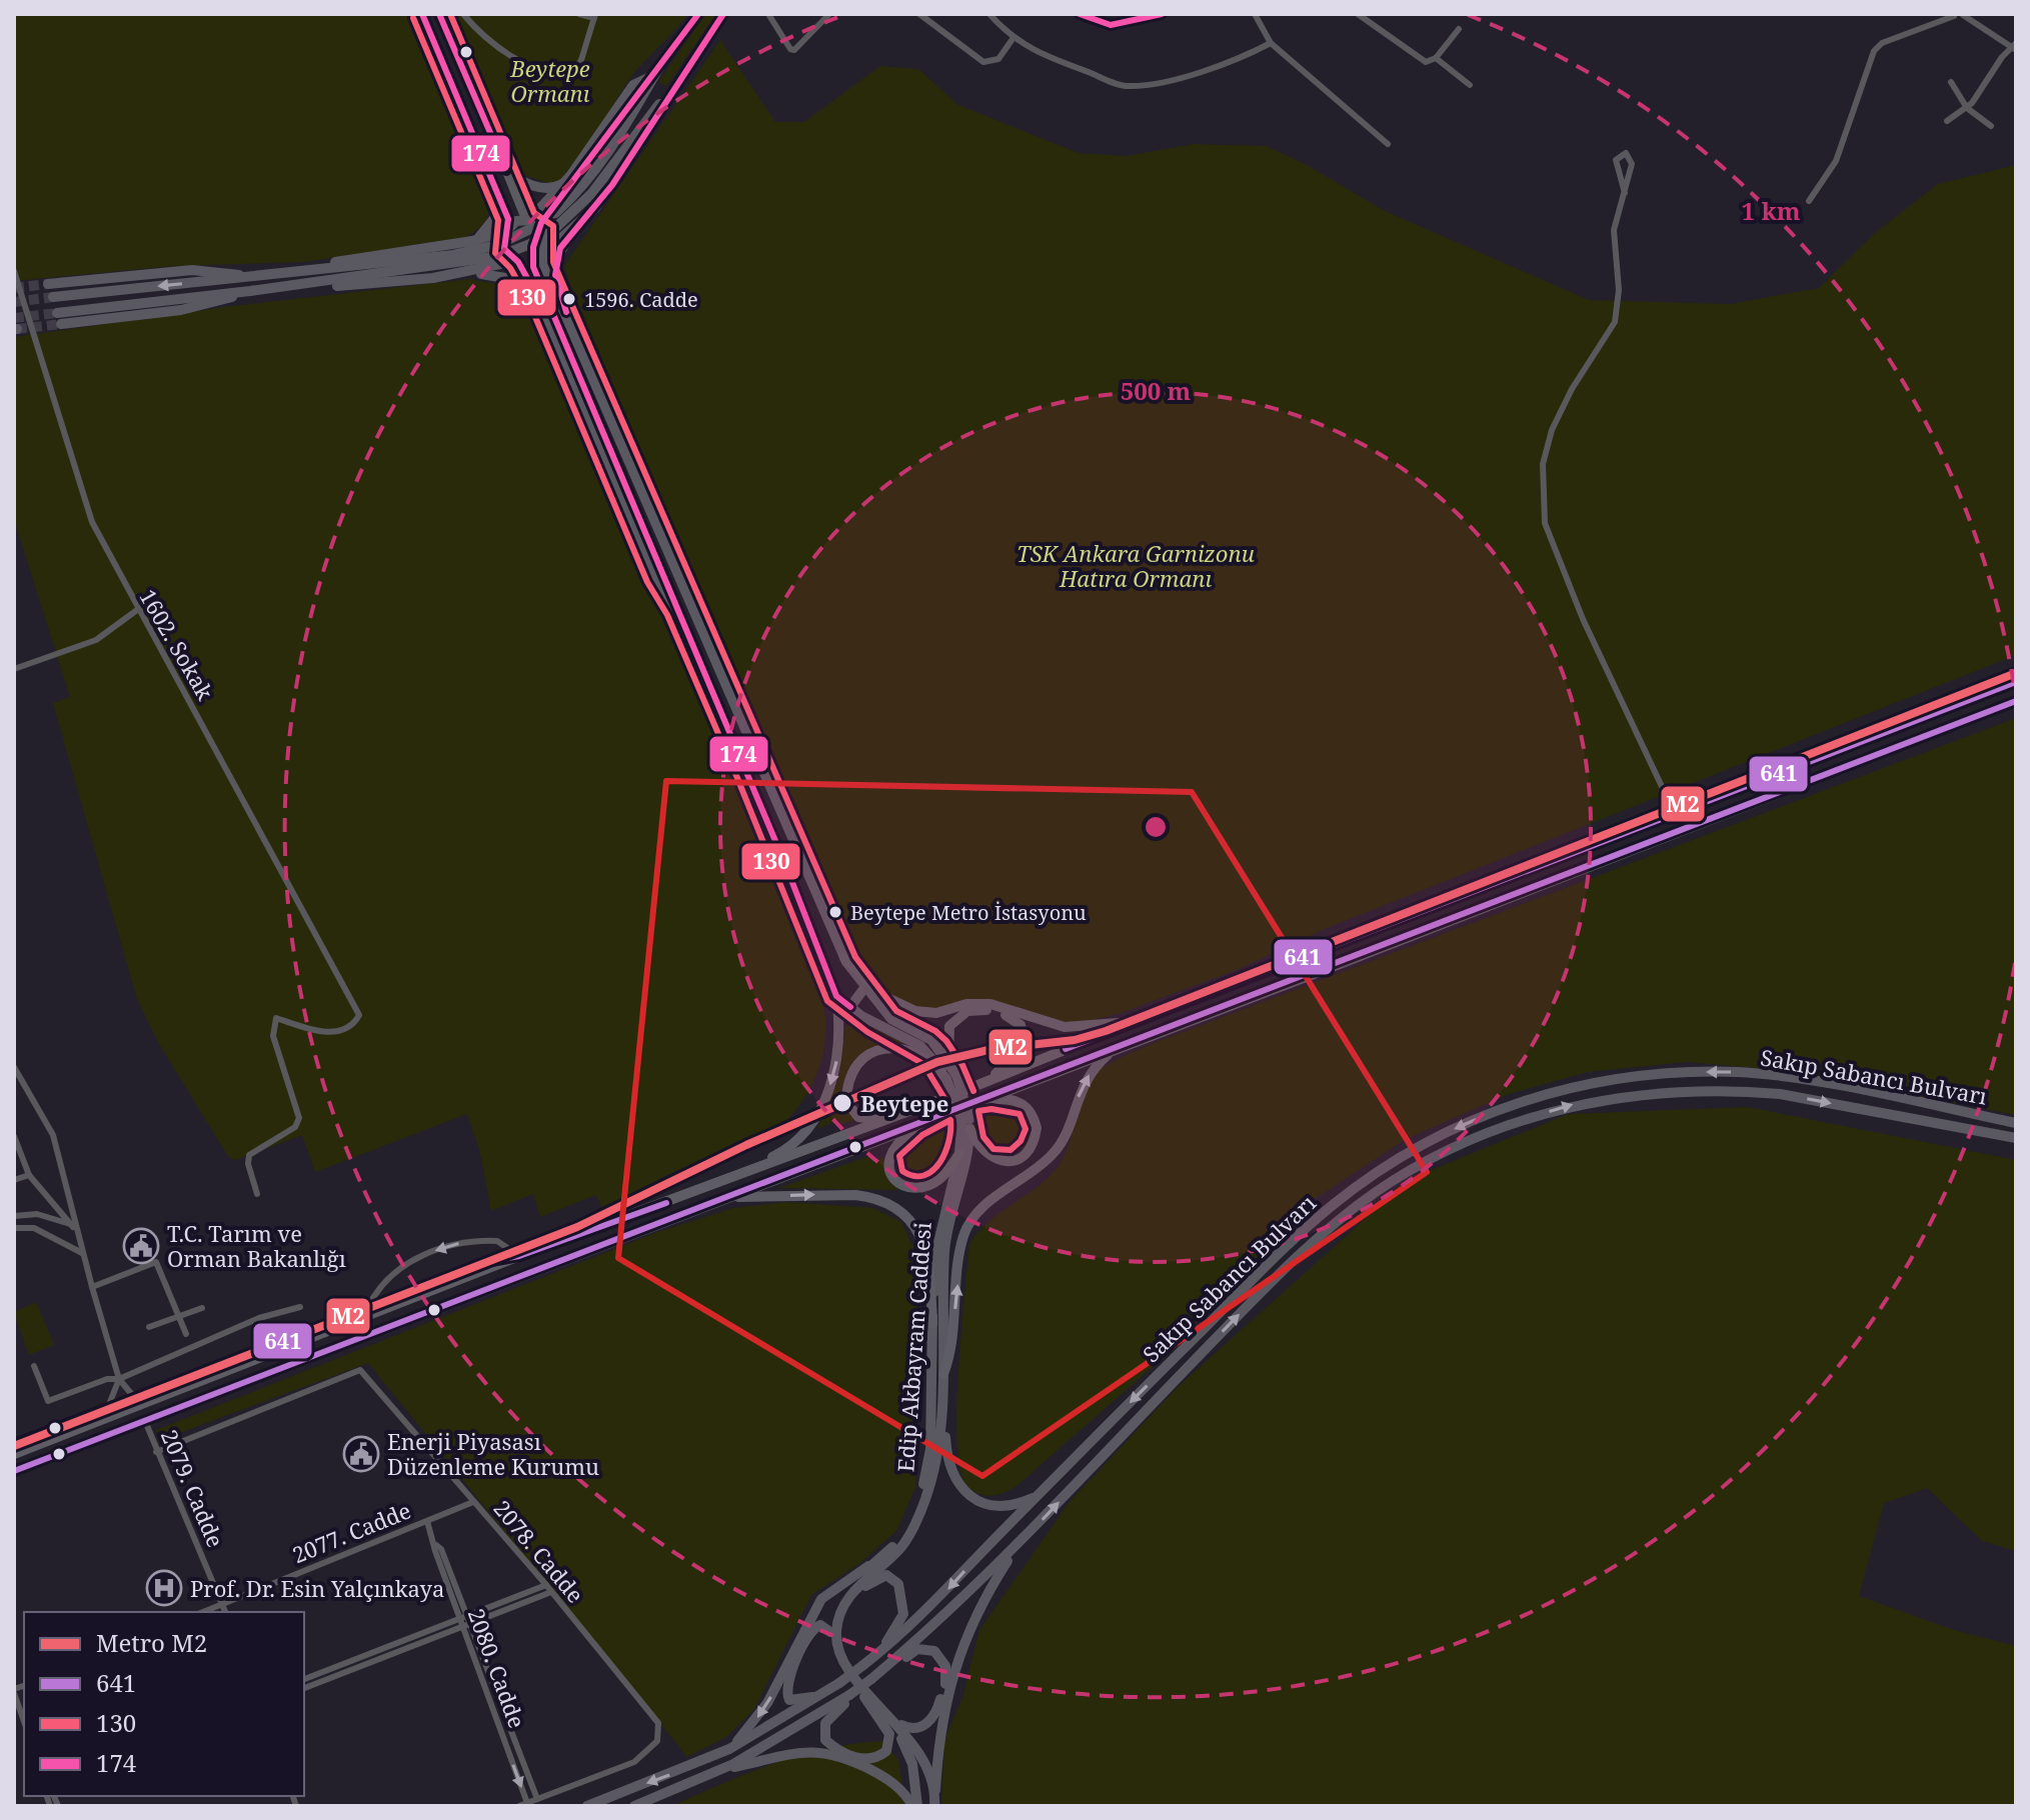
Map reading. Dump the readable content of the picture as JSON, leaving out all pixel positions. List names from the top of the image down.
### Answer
{
  "streets": {
    "main road": ["Sakıp Sabancı Bulvarı", "Edip Akbayram Caddesi"],
    "street": [
      "1602. Sokak",
      "2079. Cadde",
      "2077. Cadde",
      "2078. Cadde",
      "2080. Cadde"
    ]
  },
  "crossings": [
    ["2079. Cadde", "2077. Cadde"],
    ["2079. Cadde", "2078. Cadde"],
    ["2077. Cadde", "2078. Cadde"],
    ["2077. Cadde", "2080. Cadde"],
    ["2078. Cadde", "2080. Cadde"]
  ],
  "parks": ["Beytepe Ormanı", "TSK Ankara Garnizonu Hatıra Ormanı"],
  "places": {
    "other": ["1596. Cadde", "Beytepe Metro İstasyonu", "Beytepe"],
    "public building": ["T.C. Tarım ve Orman Bakanlığı", "Enerji Piyasası Düzenleme Kurumu"],
    "hospital": ["Prof. Dr. Esin Yalçınkaya"]
  },
  "lines": [
    "transit line 130",
    "transit line 174",
    "metro line M2",
    "transit line 641"
  ],
  "legend": [
    "Metro M2",
    "641",
    "130",
    "174"
  ],
  "rings": ["1 km", "500 m"]
}
